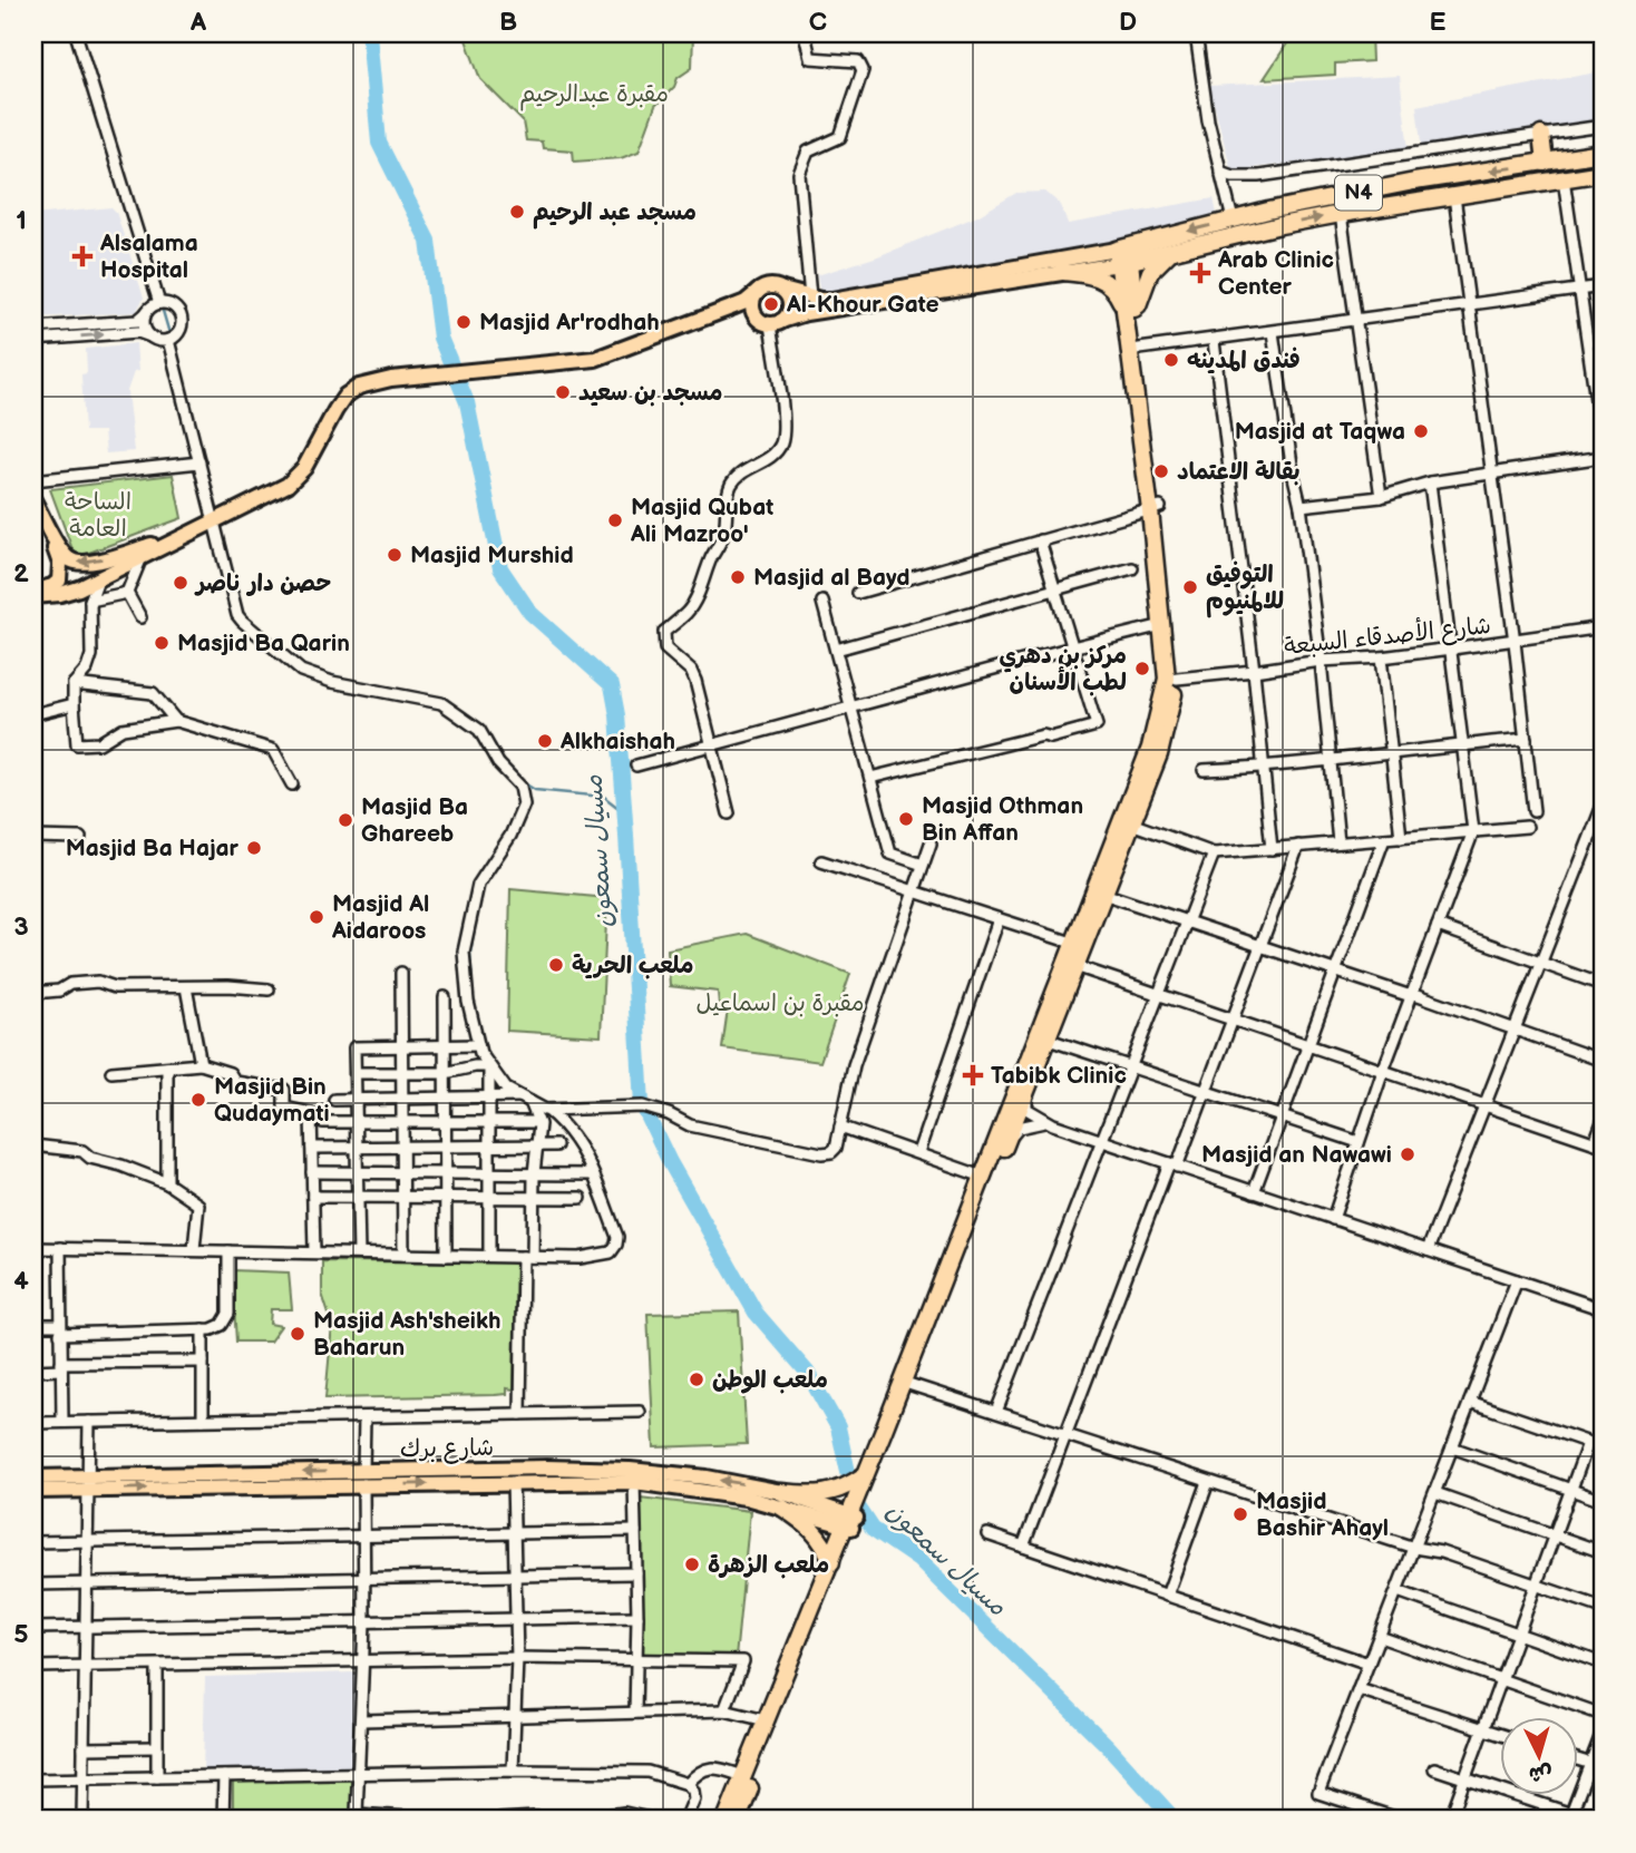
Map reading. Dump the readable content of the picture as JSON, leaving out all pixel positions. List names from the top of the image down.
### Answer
{
  "streets": {
    "highway": ["N4"],
    "main road": ["شارع برك"],
    "street": ["شارع الأصدقاء السبعة"]
  },
  "water": ["مسيال سمعون"],
  "parks": ["مقبرة عبدالرحيم", "الساحة العامة", "مقبرة بن اسماعيل"],
  "places": {
    "other": [
      "مسجد عبد الرحيم",
      "Al-Khour Gate",
      "Masjid Ar'rodhah",
      "فندق المدينه",
      "مسجد بن سعيد",
      "Masjid at Taqwa",
      "بقالة الاعتماد",
      "Masjid Qubat Ali Mazroo'",
      "Masjid Murshid",
      "Masjid al Bayd",
      "حصن دار ناصر",
      "التوفيق للالمنيوم",
      "Masjid Ba Qarin",
      "مركز بن دهري لطب الأسنان",
      "Alkhaishah",
      "Masjid Othman Bin Affan",
      "Masjid Ba Ghareeb",
      "Masjid Ba Hajar",
      "Masjid Al Aidaroos",
      "ملعب الحرية",
      "Masjid Bin Qudaymati",
      "Masjid an Nawawi",
      "Masjid Ash'sheikh Baharun",
      "ملعب الوطن",
      "Masjid Bashir Ahayl",
      "ملعب الزهرة"
    ],
    "health": ["Alsalama Hospital", "Arab Clinic Center", "Tabibk Clinic"]
  },
  "north": "bottom",
  "grid": {
    "columns": [
      "A",
      "B",
      "C",
      "D",
      "E"
    ],
    "rows": [
      "1",
      "2",
      "3",
      "4",
      "5"
    ]
  }
}
